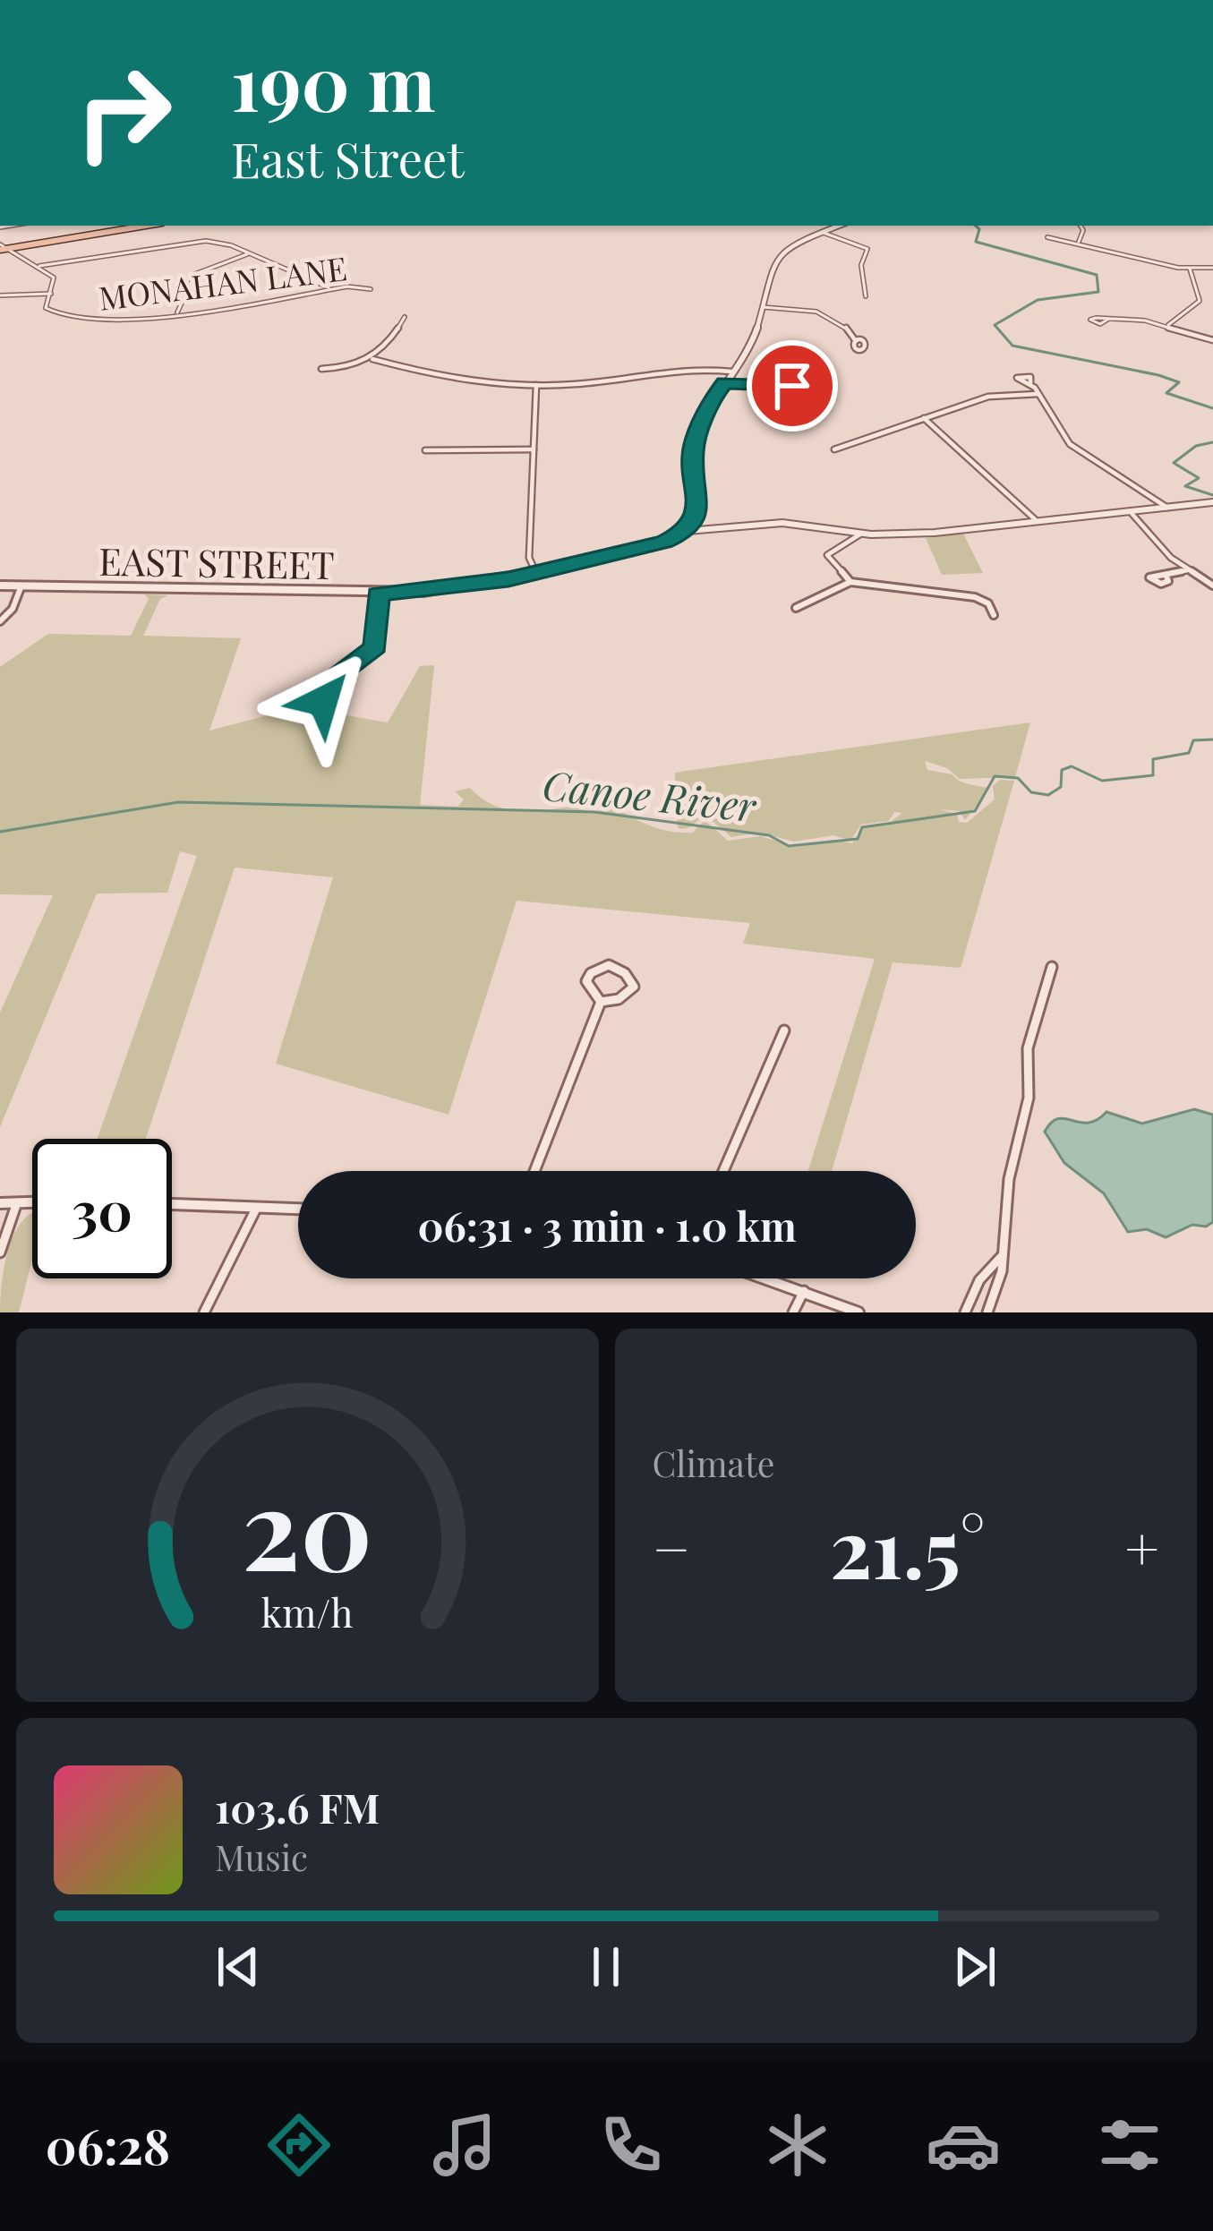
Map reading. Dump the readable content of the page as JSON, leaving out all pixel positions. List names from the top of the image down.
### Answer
{
  "streets": {
    "street": ["MONAHAN LANE", "EAST STREET"]
  },
  "water": ["Canoe River"],
  "page": {
    "turn": ["190 m", "East Street"],
    "limit": "30",
    "trip": "06:31 · 3 min · 1.0 km",
    "tile": "Climate",
    "heat": ["−", "21.5°", "+"],
    "song": ["103.6 FM", "Music"],
    "tabs": "06:28",
    "gauge": ["20", "km/h"]
  }
}
